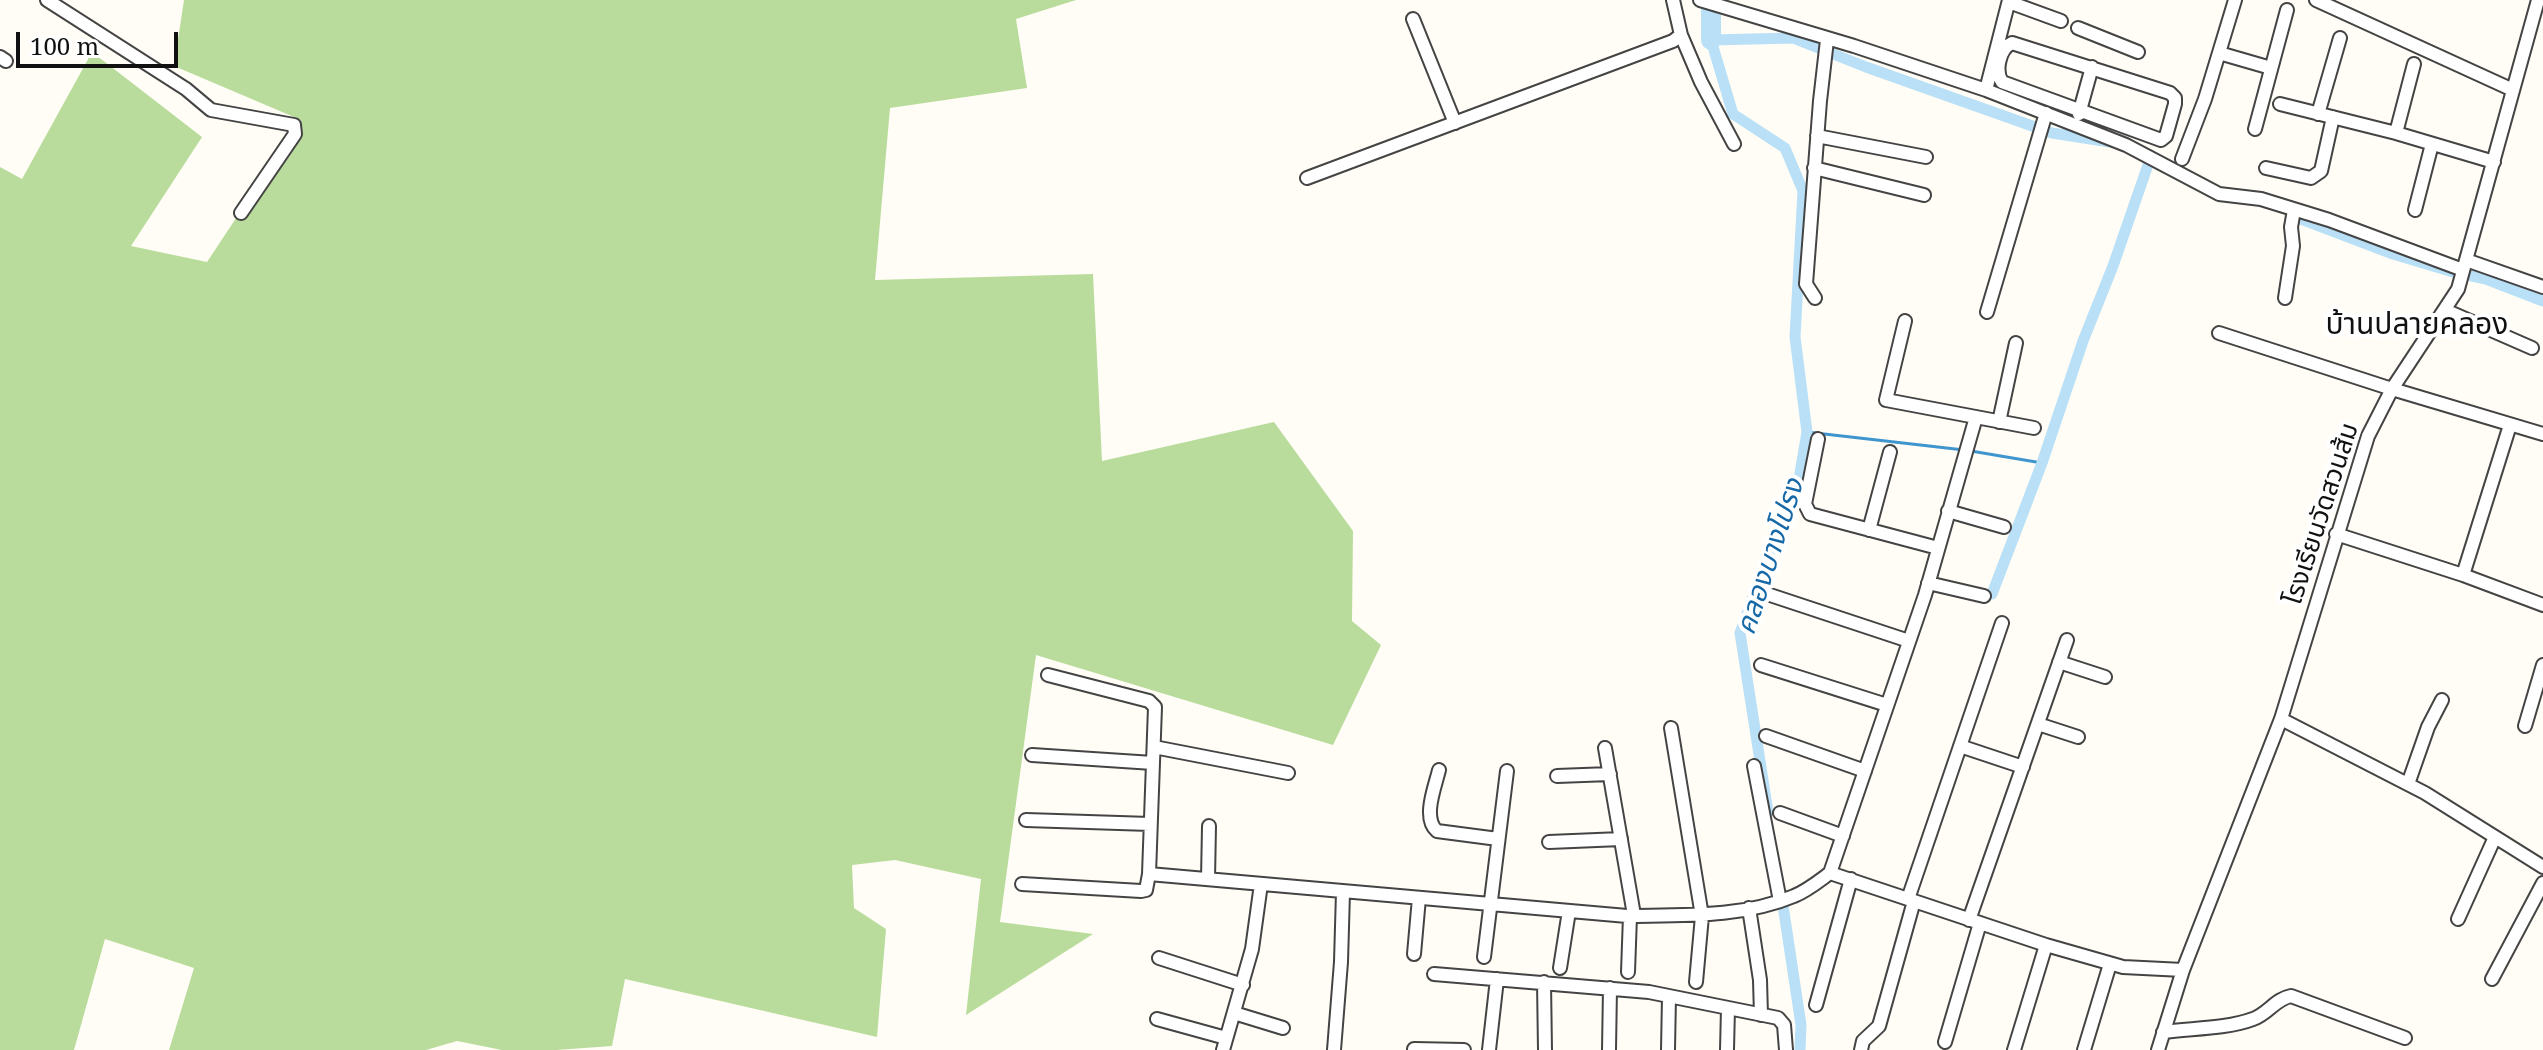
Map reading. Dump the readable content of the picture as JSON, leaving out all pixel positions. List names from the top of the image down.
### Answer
{
  "streets": {
    "street": ["โรงเรียนวัดสวนส้ม"]
  },
  "districts": ["บ้านปลายคลอง"],
  "water": ["คลองบางโปรง"],
  "scale_bar": "100 m"
}
